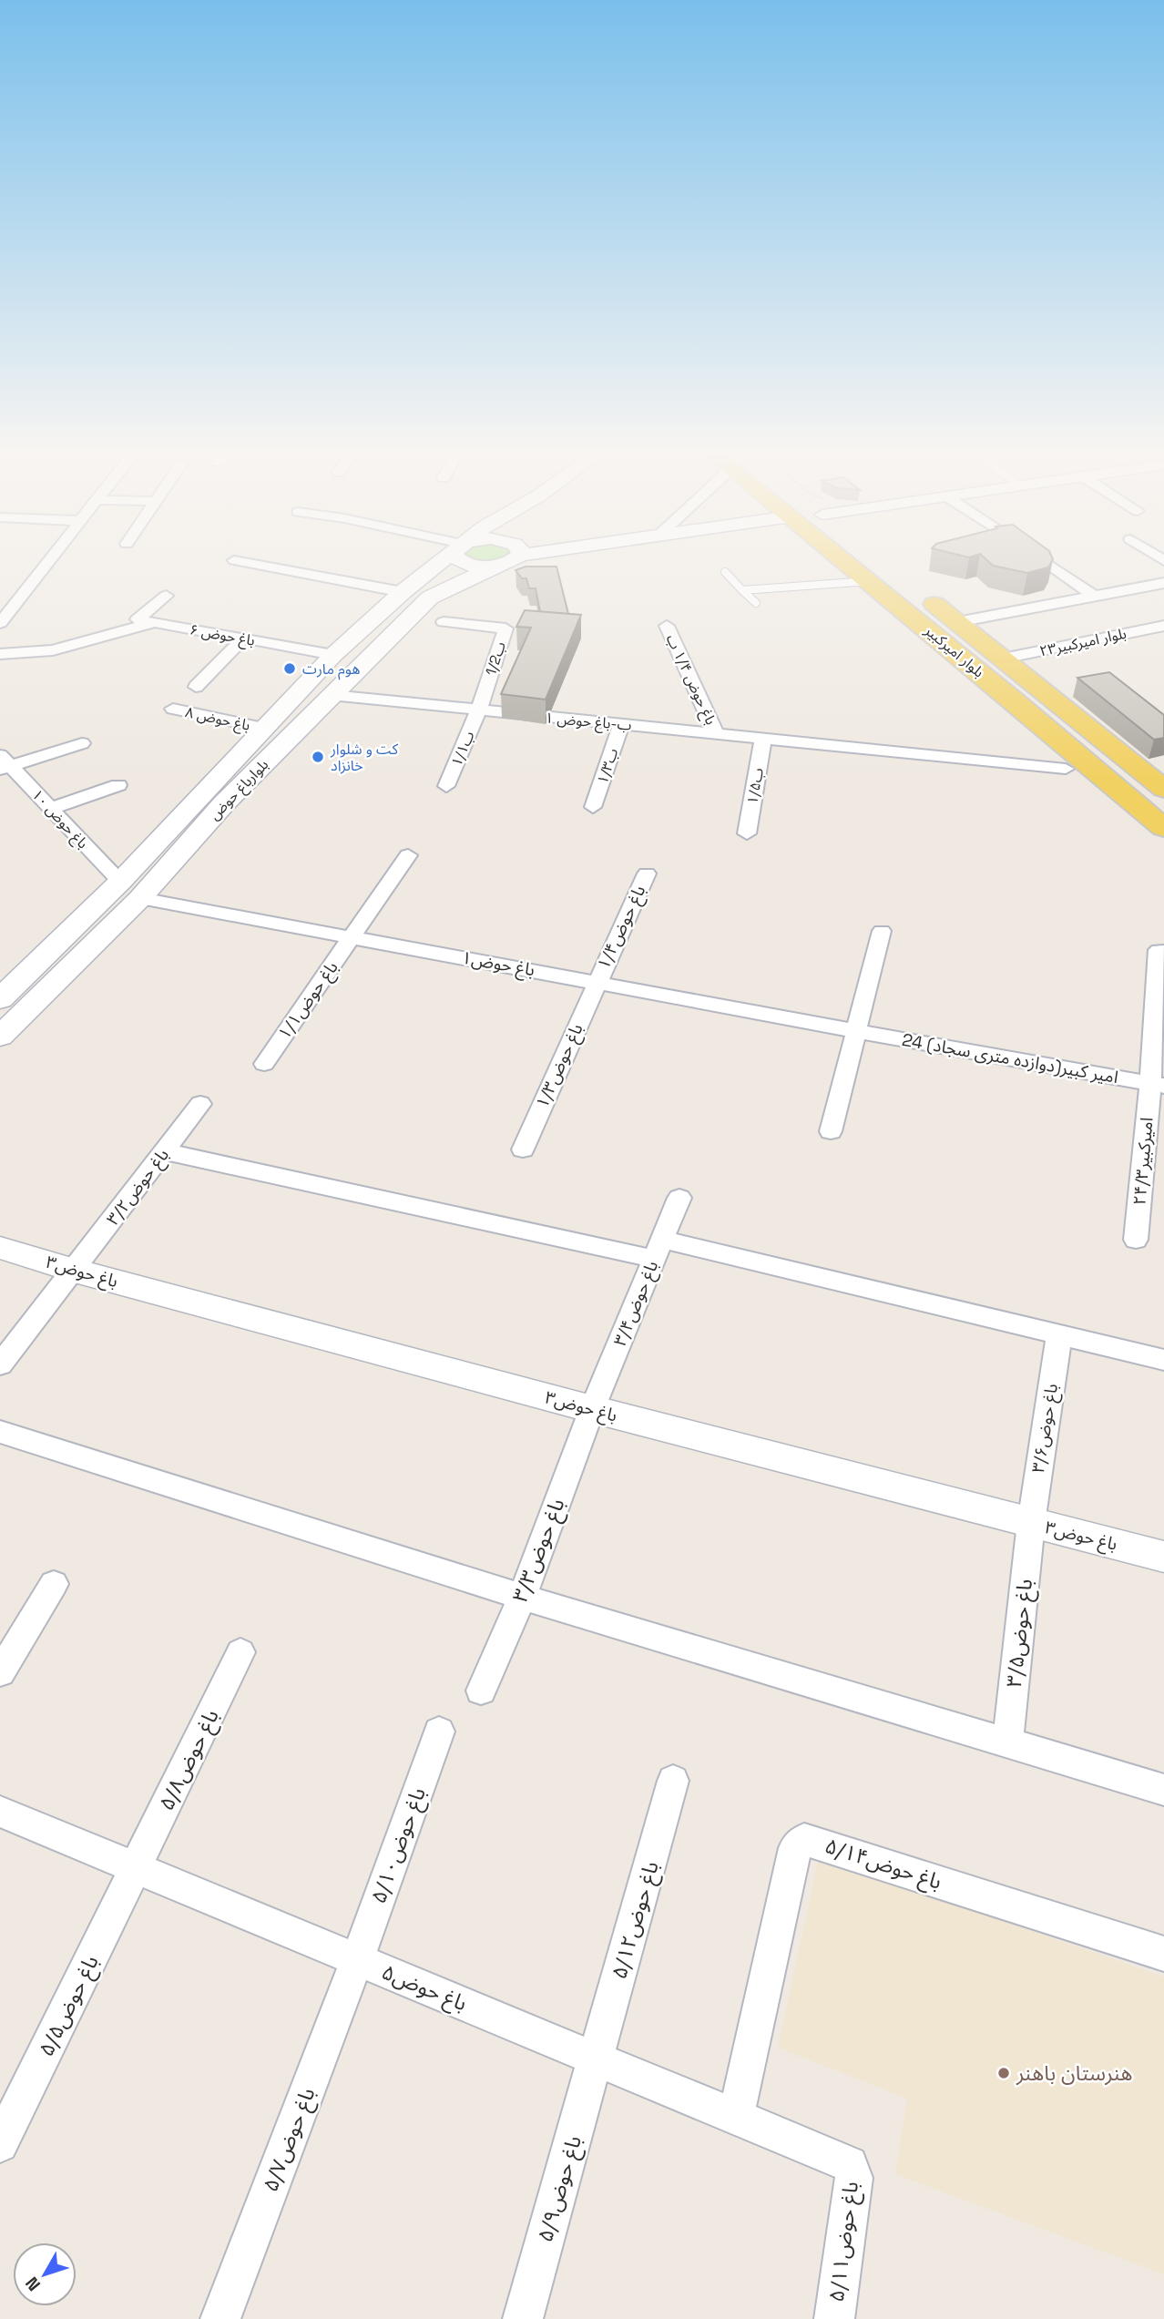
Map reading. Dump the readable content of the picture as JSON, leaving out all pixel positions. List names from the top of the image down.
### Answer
{
  "streets": {
    "main road": ["بلوار امیرکبیر", "بلوارباغ حوض"],
    "street": [
      "۶ باغ حوض",
      "۲۳بلوار امیرکبیر",
      "1/2ب",
      "باغ حوض ۱/۴ ب",
      "۸ باغ حوض",
      "۱ ب-باغ حوض",
      "ب۱/۱",
      "ب۱/۳",
      "ب۱/۵",
      "۱۰ باغ حوض",
      "باغ حوض۱/۴",
      "باغ حوض۱",
      "باغ حوض۱/۱",
      "24 امیر کبیر(دوازده متری سجاد)",
      "باغ حوض۱/۳",
      "امیرکبیر۲۴/۳",
      "باغ حوض۳/۲",
      "باغ حوض۳",
      "باغ حوض۳/۴",
      "باغ حوض۳/۶",
      "باغ حوض۳/۳",
      "باغ حوض۳/۵",
      "باغ حوض۵/۸",
      "باغ حوض۵/۱۰",
      "باغ حوض۵/۱۴",
      "باغ حوض۵/۱۲",
      "باغ حوض۵",
      "باغ حوض۵/۵",
      "باغ حوض۵/۷",
      "باغ حوض۵/۹",
      "باغ حوض۵/۱۱"
    ]
  },
  "crossings": [
    ["۶ باغ حوض", "بلوارباغ حوض"],
    ["۲۳بلوار امیرکبیر", "بلوار امیرکبیر"],
    ["1/2ب", "۱ ب-باغ حوض"],
    ["1/2ب", "ب۱/۱"],
    ["باغ حوض ۱/۴ ب", "۱ ب-باغ حوض"],
    ["۸ باغ حوض", "بلوارباغ حوض"],
    ["۱ ب-باغ حوض", "ب۱/۱"],
    ["۱ ب-باغ حوض", "ب۱/۳"],
    ["۱ ب-باغ حوض", "ب۱/۵"],
    ["۱ ب-باغ حوض", "بلوارباغ حوض"],
    ["بلوارباغ حوض", "۱۰ باغ حوض"],
    ["بلوارباغ حوض", "باغ حوض۱"],
    ["باغ حوض۱/۴", "باغ حوض۱"],
    ["باغ حوض۱/۴", "باغ حوض۱/۳"],
    ["باغ حوض۱", "باغ حوض۱/۱"],
    ["باغ حوض۱", "24 امیر کبیر(دوازده متری سجاد)"],
    ["باغ حوض۱", "باغ حوض۱/۳"],
    ["24 امیر کبیر(دوازده متری سجاد)", "امیرکبیر۲۴/۳"],
    ["باغ حوض۳/۲", "باغ حوض۳"],
    ["باغ حوض۳", "باغ حوض۳/۴"],
    ["باغ حوض۳", "باغ حوض۳/۶"],
    ["باغ حوض۳", "باغ حوض۳/۳"],
    ["باغ حوض۳", "باغ حوض۳/۵"],
    ["باغ حوض۳/۴", "باغ حوض۳/۳"],
    ["باغ حوض۳/۶", "باغ حوض۳/۵"],
    ["باغ حوض۵/۸", "باغ حوض۵"],
    ["باغ حوض۵/۸", "باغ حوض۵/۵"],
    ["باغ حوض۵/۱۰", "باغ حوض۵"],
    ["باغ حوض۵/۱۰", "باغ حوض۵/۷"],
    ["باغ حوض۵/۱۴", "باغ حوض۵"],
    ["باغ حوض۵/۱۲", "باغ حوض۵"],
    ["باغ حوض۵/۱۲", "باغ حوض۵/۹"],
    ["باغ حوض۵", "باغ حوض۵/۵"],
    ["باغ حوض۵", "باغ حوض۵/۷"],
    ["باغ حوض۵", "باغ حوض۵/۹"],
    ["باغ حوض۵", "باغ حوض۵/۱۱"]
  ],
  "places": ["هوم مارت", "کت و شلوار خانزاد", "هنرستان باهنر"],
  "north": "bottom left"
}
